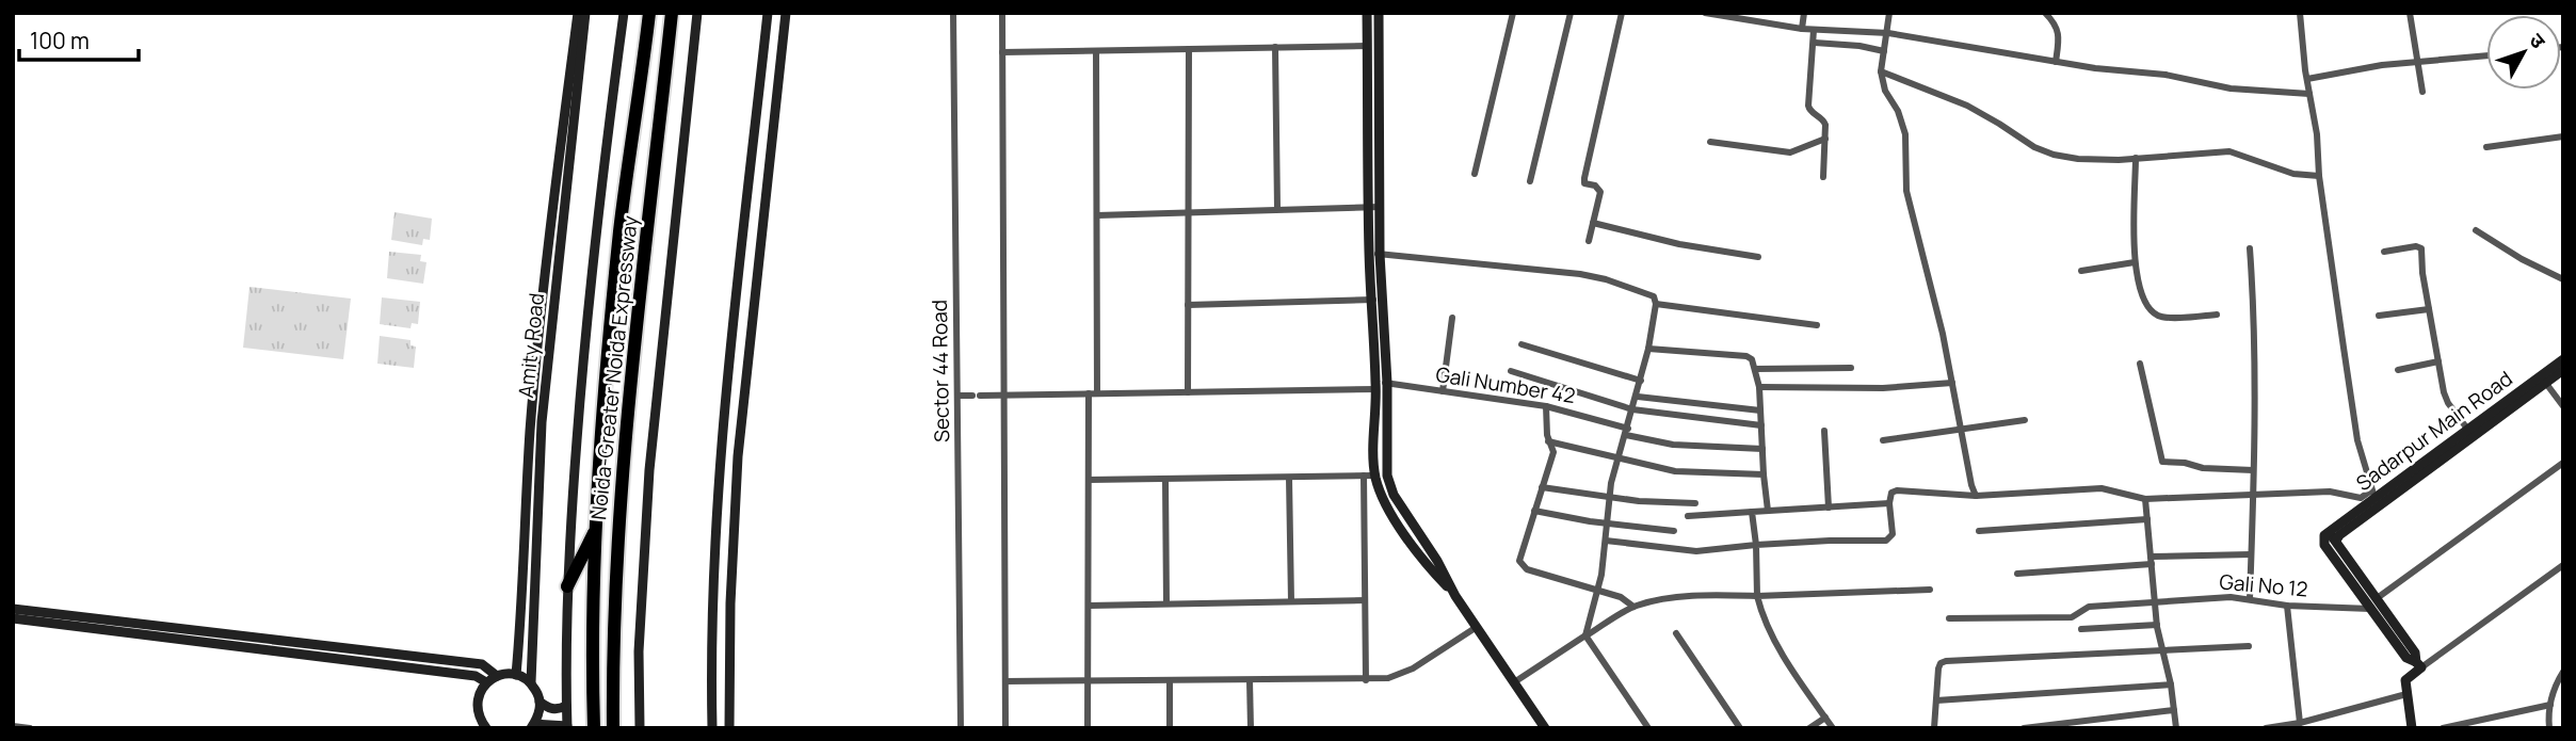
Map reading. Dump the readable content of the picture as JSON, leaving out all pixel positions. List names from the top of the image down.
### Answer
{
  "streets": {
    "highway": ["Noida-Greater Noida Expressway"],
    "street": [
      "Amity Road",
      "Sector 44 Road",
      "Gali Number 42",
      "Sadarpur Main Road",
      "Gali No 12"
    ]
  },
  "crossings": [
    ["Sector 44 Road", "Gali Number 42"],
    ["Sadarpur Main Road", "Gali No 12"]
  ],
  "scale_bar": "100 m",
  "north": "top right"
}
